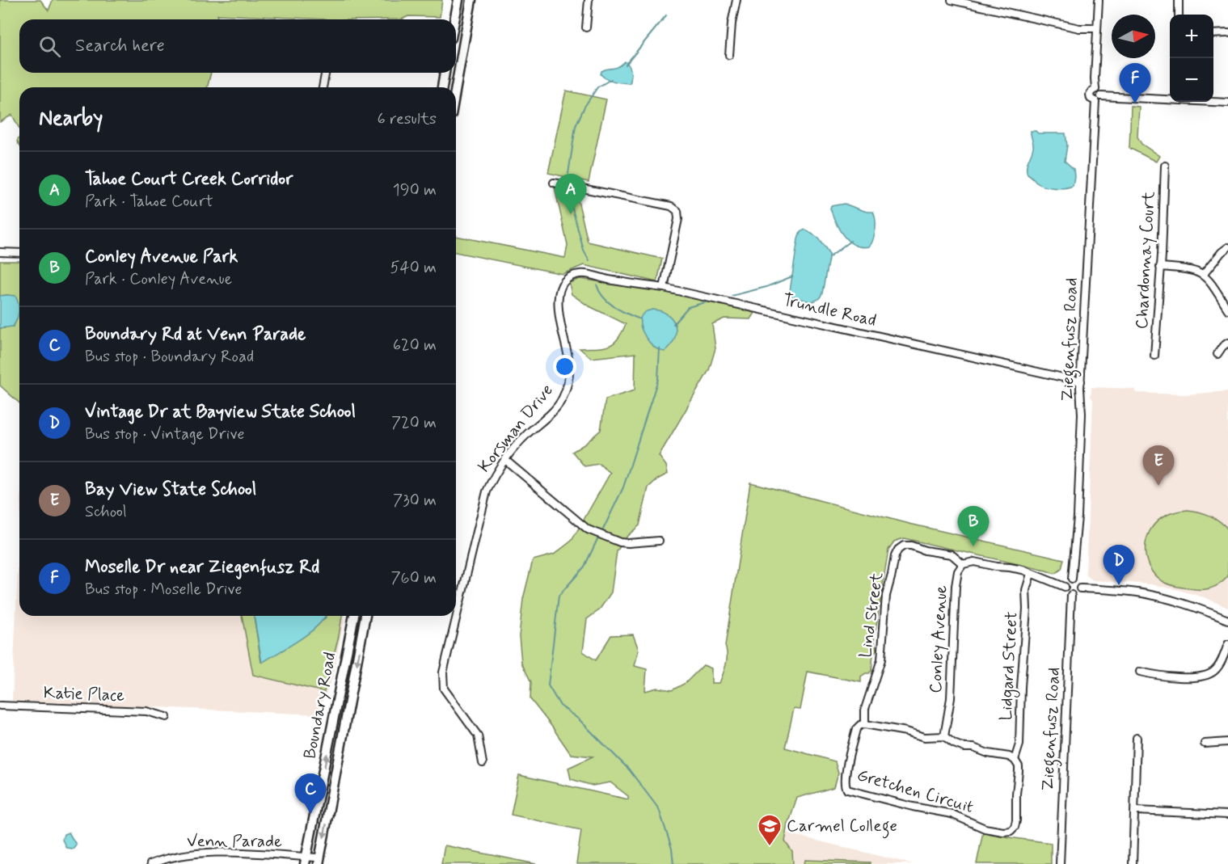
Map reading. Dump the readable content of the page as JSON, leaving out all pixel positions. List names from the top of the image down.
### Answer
{
  "streets": {
    "highway": ["Boundary Road"],
    "street": [
      "Chardonnay Court",
      "Trundle Road",
      "Ziegenfusz Road",
      "Korsman Drive",
      "Lind Street",
      "Conley Avenue",
      "Lidgard Street",
      "Katie Place",
      "Gretchen Circuit",
      "Venn Parade"
    ]
  },
  "crossings": [
    ["Trundle Road", "Ziegenfusz Road"],
    ["Trundle Road", "Korsman Drive"],
    ["Ziegenfusz Road", "Conley Avenue"],
    ["Lind Street", "Conley Avenue"],
    ["Lind Street", "Gretchen Circuit"],
    ["Conley Avenue", "Lidgard Street"],
    ["Lidgard Street", "Gretchen Circuit"],
    ["Boundary Road", "Venn Parade"]
  ],
  "places": {
    "school or university": ["Carmel College"]
  },
  "north": "right",
  "page": {
    "map_buttons": ["+", "−"],
    "search": "Search here",
    "pins": [
      "F",
      "A",
      "E",
      "B",
      "D",
      "C"
    ],
    "heading": ["Nearby", "6 results"],
    "list": [
      {
        "mark": "A",
        "name": "Tahoe Court Creek Corridor",
        "note": "Park · Tahoe Court",
        "value": "190 m"
      },
      {
        "mark": "B",
        "name": "Conley Avenue Park",
        "note": "Park · Conley Avenue",
        "value": "540 m"
      },
      {
        "mark": "C",
        "name": "Boundary Rd at Venn Parade",
        "note": "Bus stop · Boundary Road",
        "value": "620 m"
      },
      {
        "mark": "D",
        "name": "Vintage Dr at Bayview State School",
        "note": "Bus stop · Vintage Drive",
        "value": "720 m"
      },
      {
        "mark": "E",
        "name": "Bay View State School",
        "note": "School",
        "value": "730 m"
      },
      {
        "mark": "F",
        "name": "Moselle Dr near Ziegenfusz Rd",
        "note": "Bus stop · Moselle Drive",
        "value": "760 m"
      }
    ]
  }
}
